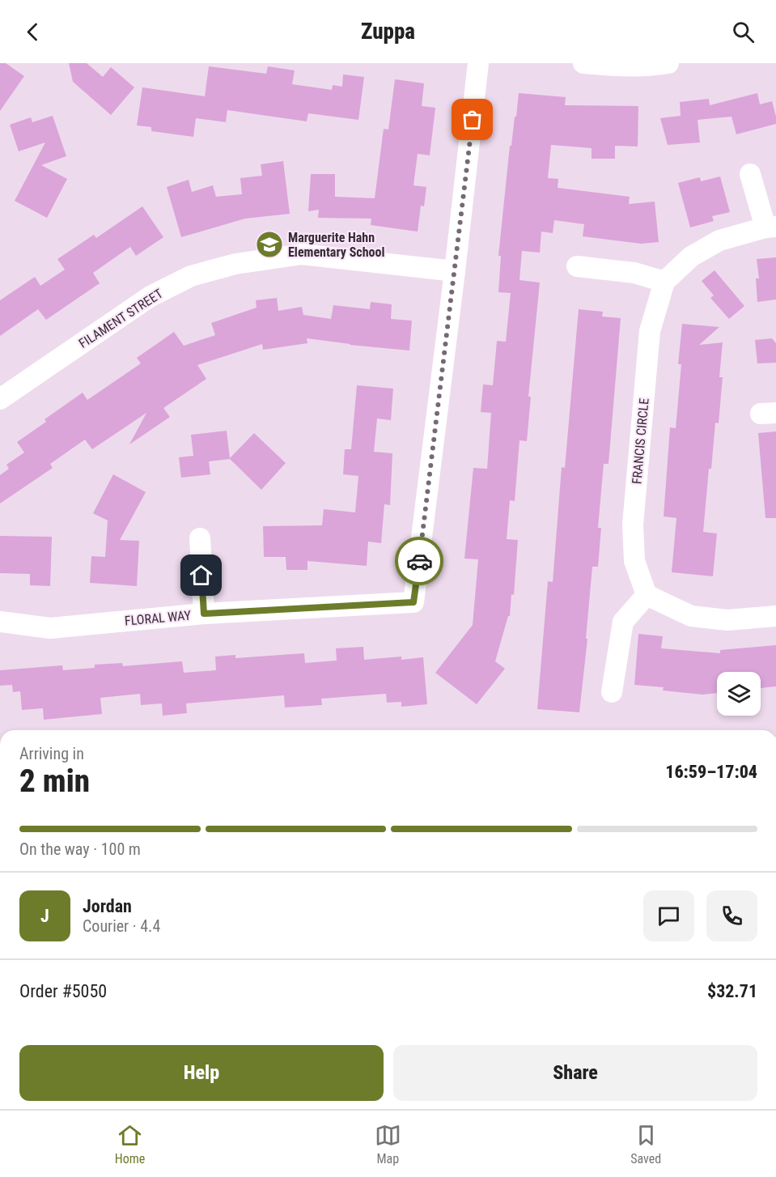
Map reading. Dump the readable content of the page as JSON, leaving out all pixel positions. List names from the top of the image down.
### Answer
{
  "streets": {
    "street": ["FILAMENT STREET", "FRANCIS CIRCLE", "FLORAL WAY"]
  },
  "crossings": [
    ["FILAMENT STREET", "FLORAL WAY"]
  ],
  "places": {
    "school or university": ["Marguerite Hahn Elementary School"]
  },
  "page": {
    "header": "Zuppa",
    "heading": ["2 min", "Arriving in", "16:59–17:04"],
    "panel": [
      "Jordan",
      "Courier · 4.4",
      "Order #5050",
      "$32.71"
    ],
    "bar": "On the way · 100 m",
    "round": "J",
    "buttons": ["Help", "Share"],
    "tabs": ["Home", "Map", "Saved"]
  }
}
